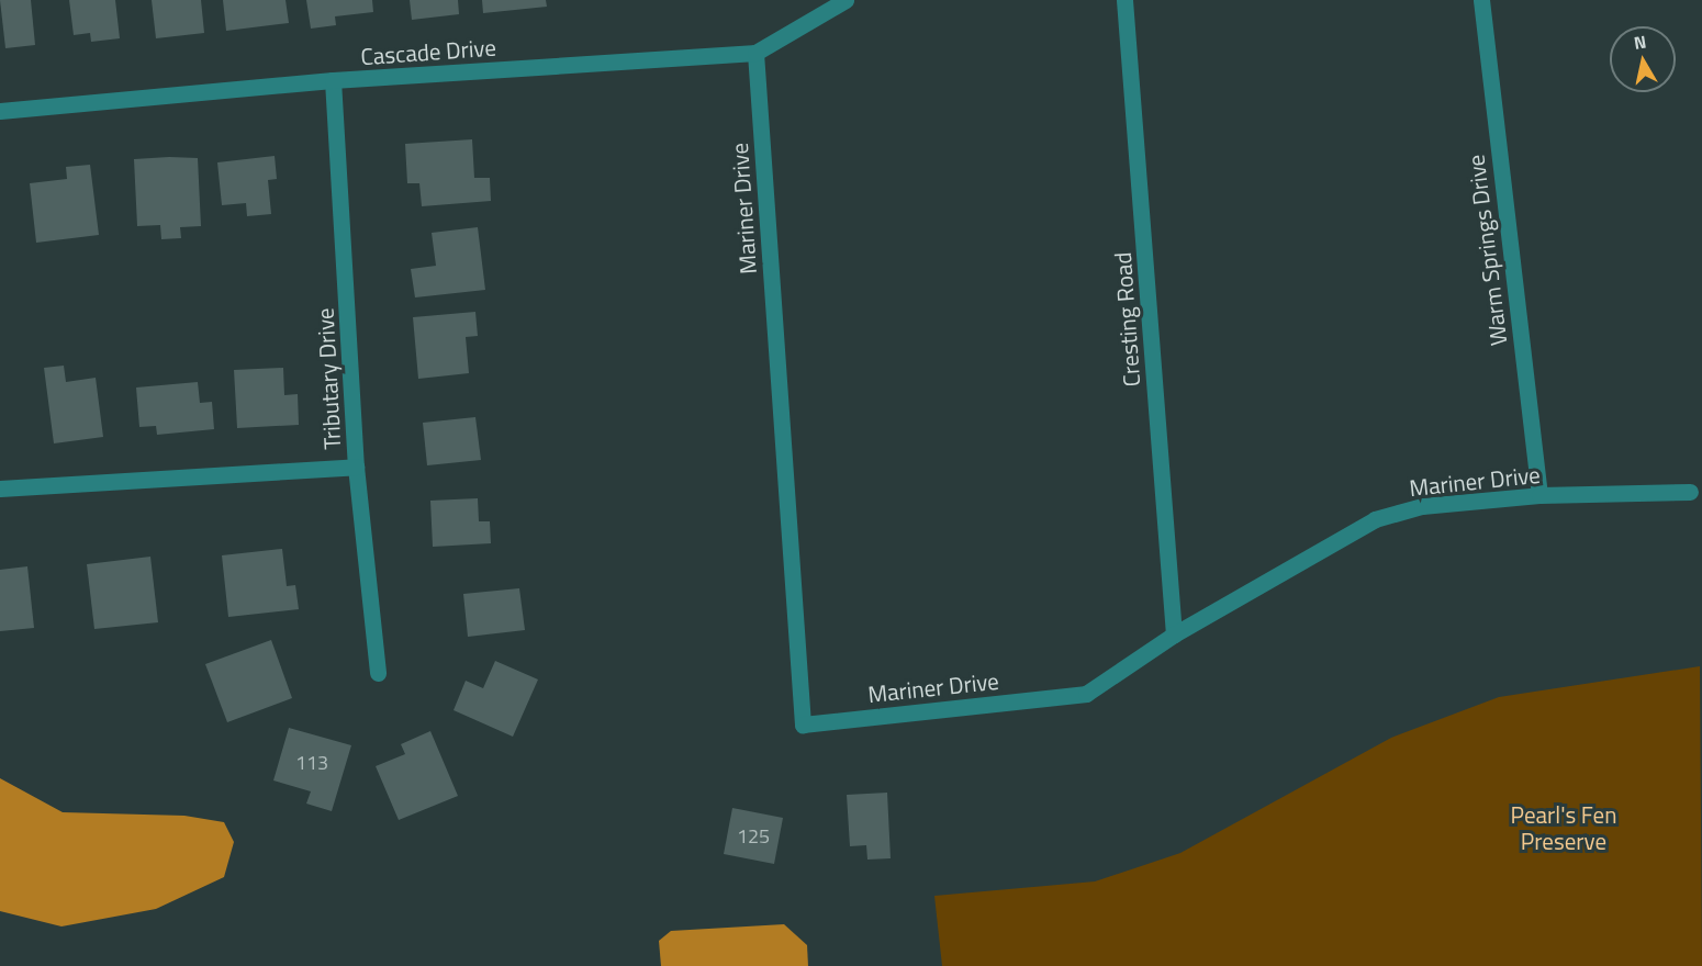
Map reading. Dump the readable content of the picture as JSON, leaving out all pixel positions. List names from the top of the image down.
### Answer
{
  "streets": {
    "street": [
      "Cascade Drive",
      "Mariner Drive",
      "Warm Springs Drive",
      "Cresting Road",
      "Tributary Drive"
    ]
  },
  "crossings": [
    ["Cascade Drive", "Mariner Drive"],
    ["Cascade Drive", "Tributary Drive"],
    ["Mariner Drive", "Warm Springs Drive"],
    ["Mariner Drive", "Cresting Road"]
  ],
  "parks": ["Pearl's Fen Preserve"],
  "house_numbers": ["113", "125"],
  "north": "top"
}
